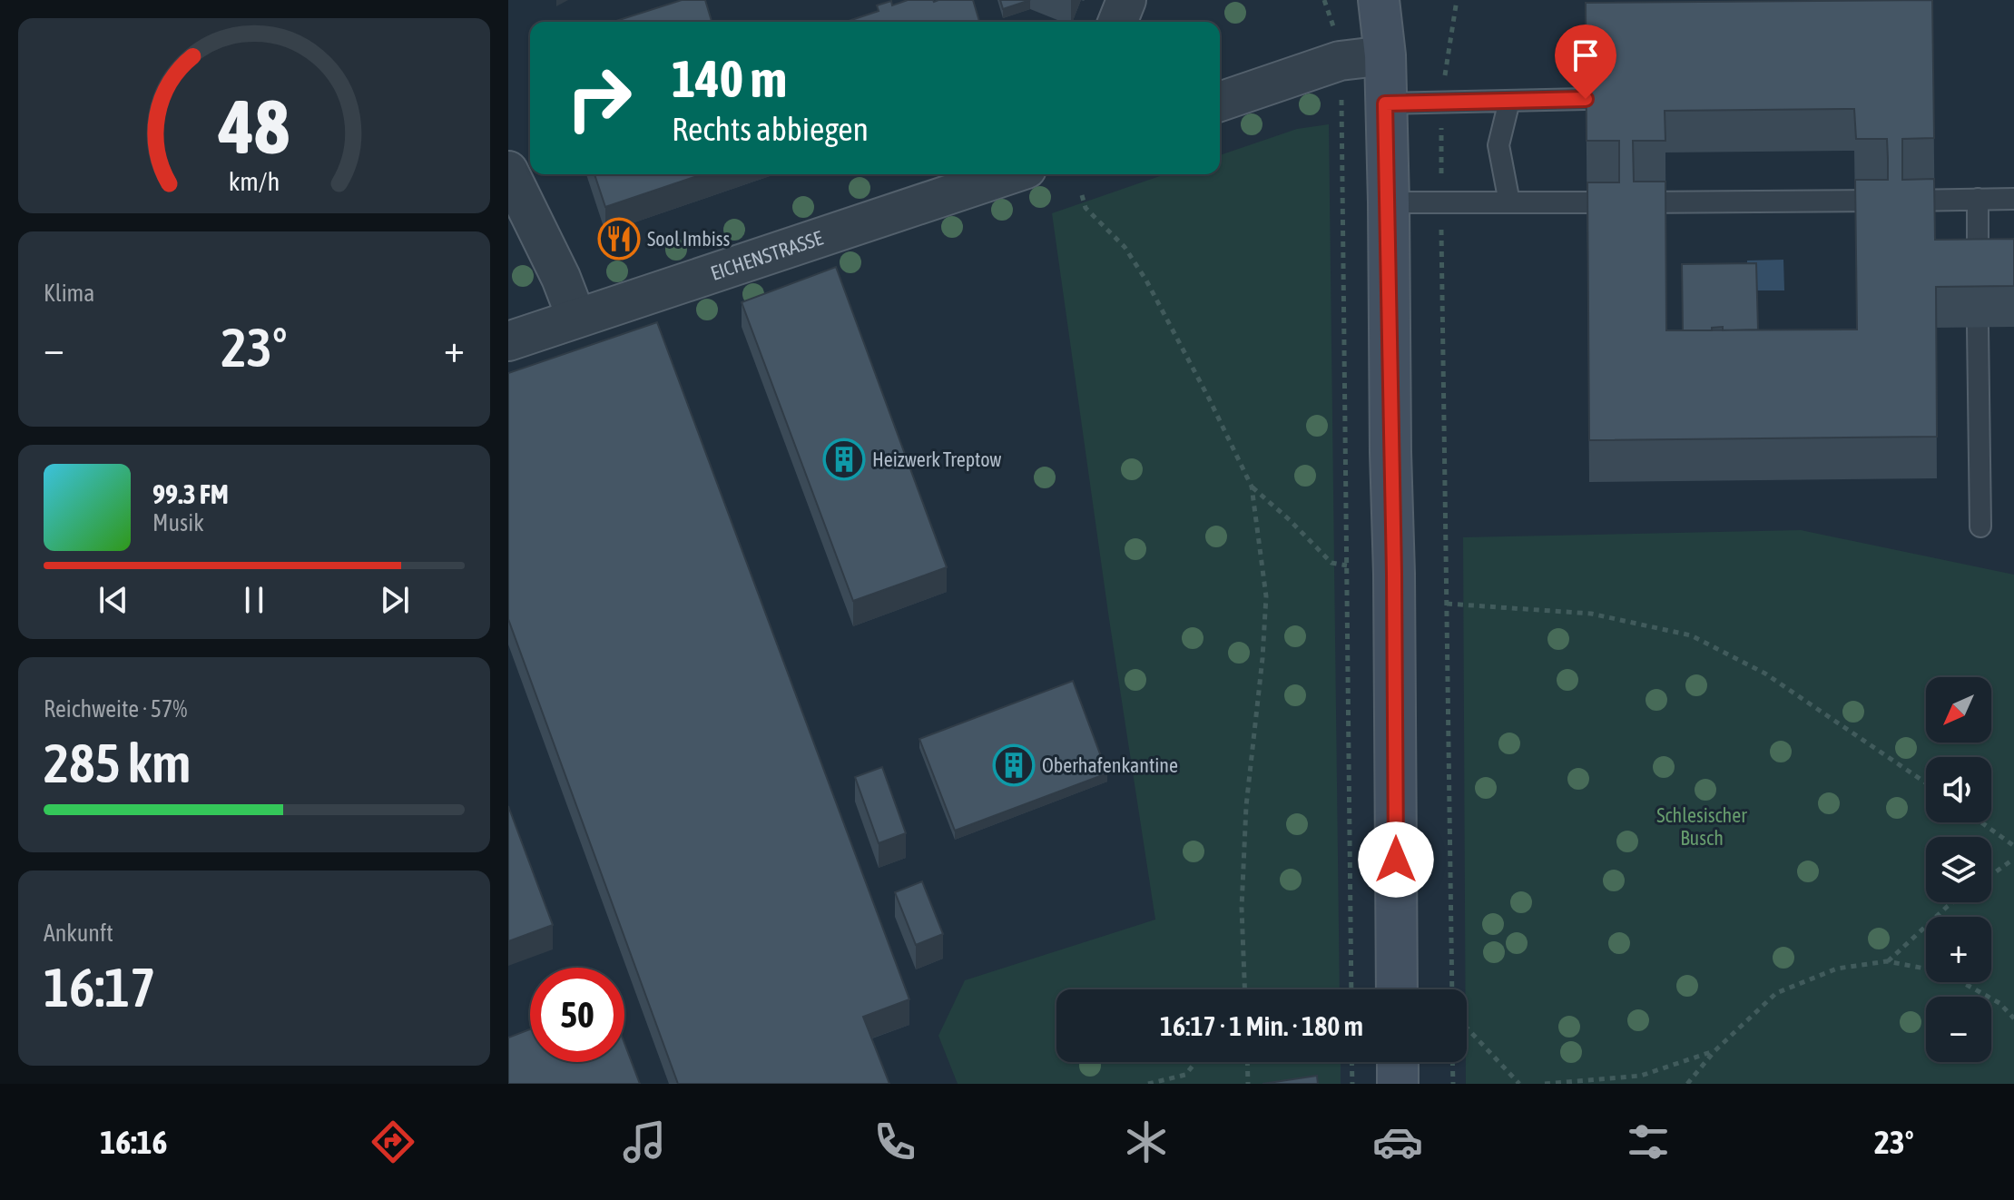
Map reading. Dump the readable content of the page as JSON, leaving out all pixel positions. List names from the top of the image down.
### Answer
{
  "streets": {
    "street": ["EICHENSTRASSE"]
  },
  "parks": ["Schlesischer Busch"],
  "places": {
    "restaurant": ["Sool Imbiss"],
    "building": ["Heizwerk Treptow", "Oberhafenkantine"]
  },
  "north": "bottom left",
  "page": {
    "turn": ["140 m", "Rechts abbiegen"],
    "tile": [
      "Klima",
      ["Reichweite · 57%", "285 km"],
      ["Ankunft", "16:17"]
    ],
    "heat": ["−", "23°", "+"],
    "song": ["99.3 FM", "Musik"],
    "map_buttons": ["+", "−"],
    "limit": "50",
    "trip": "16:17 · 1 Min. · 180 m",
    "tabs": ["16:16", "23°"],
    "gauge": ["48", "km/h"]
  }
}
